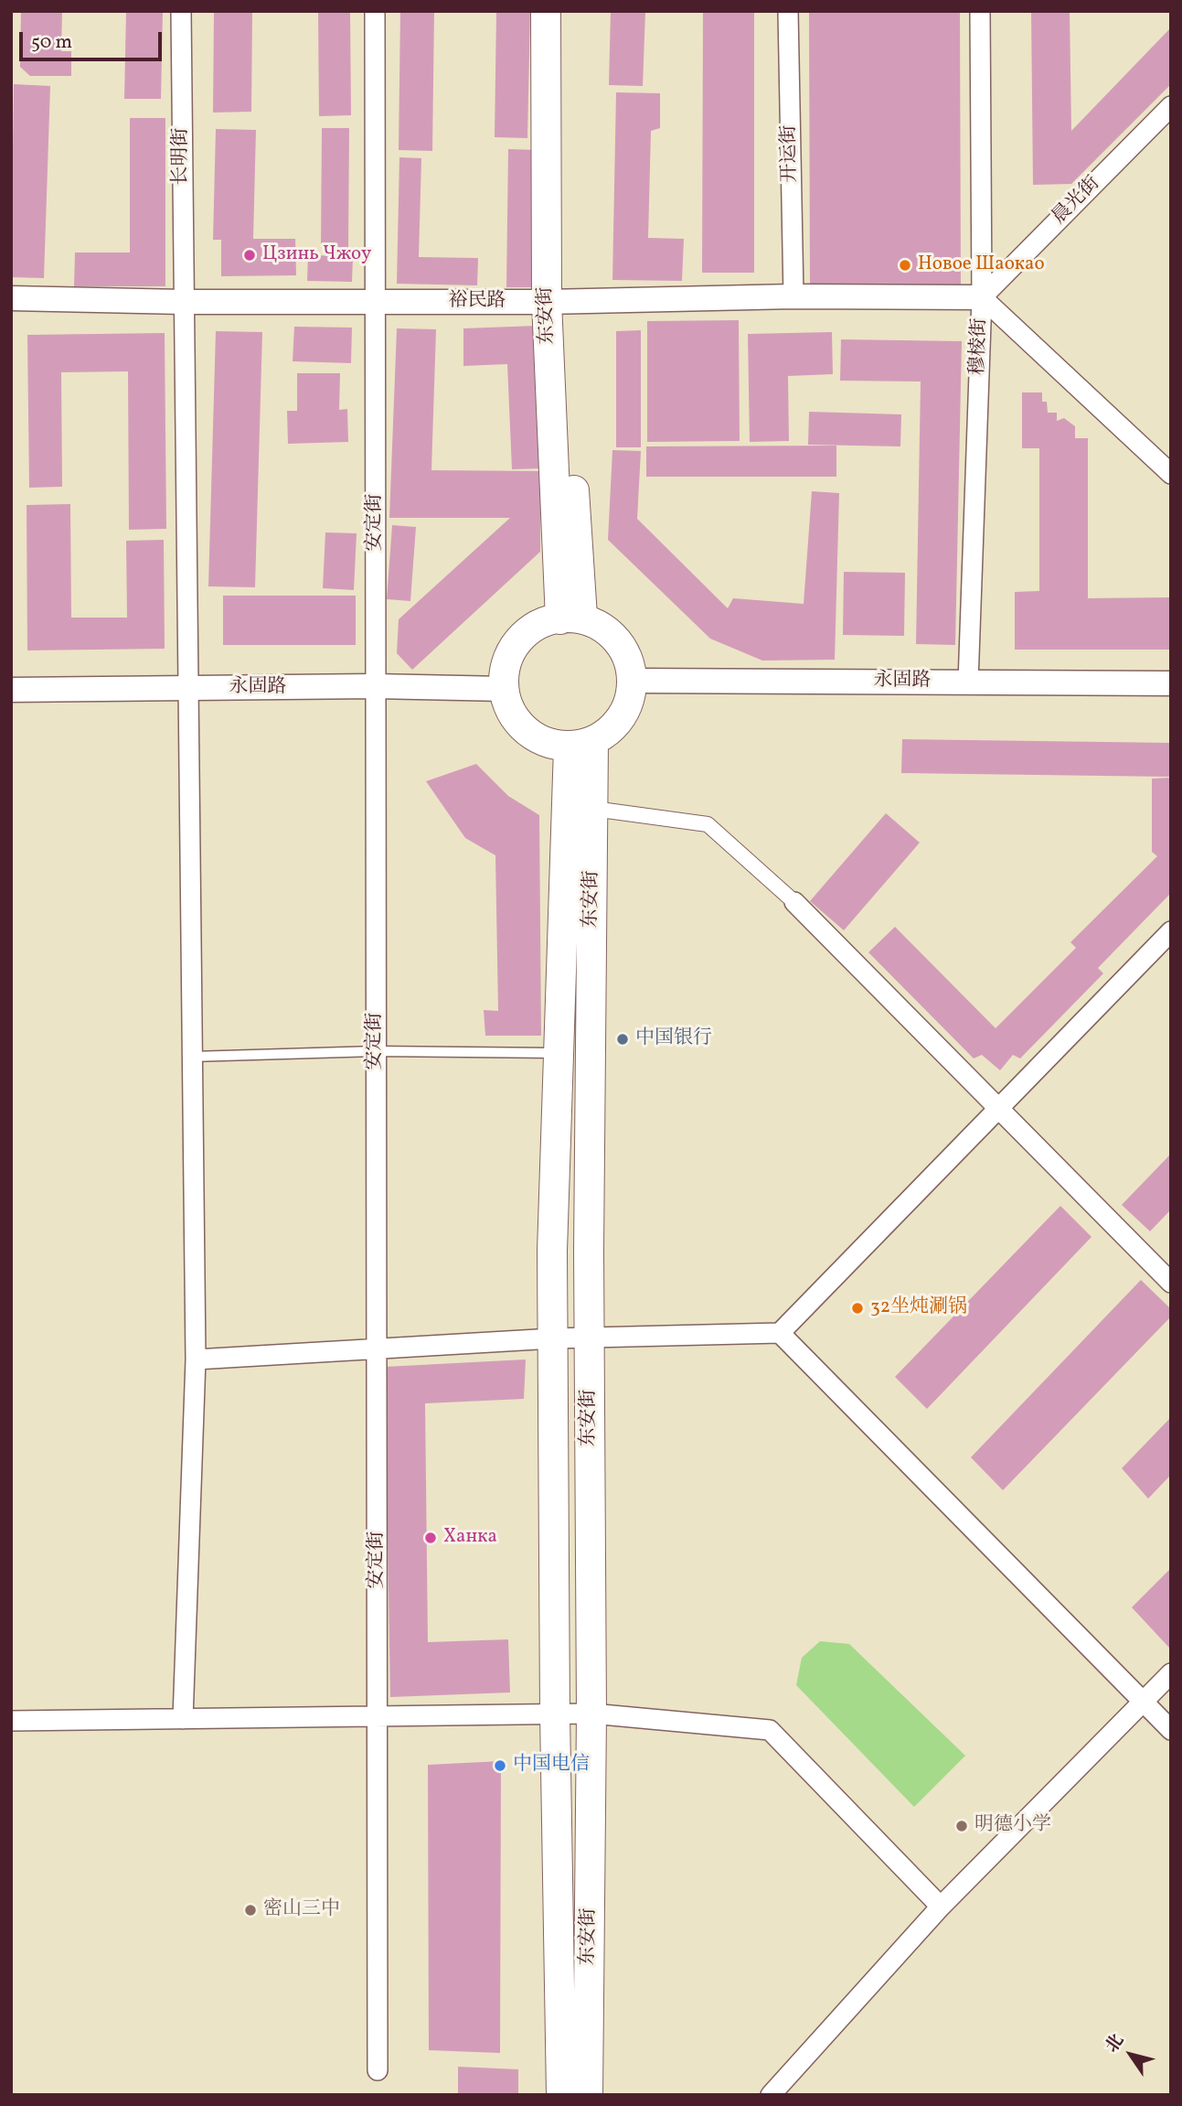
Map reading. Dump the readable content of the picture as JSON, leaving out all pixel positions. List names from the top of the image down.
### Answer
{
  "streets": {
    "main road": ["东安街"],
    "street": [
      "开运街",
      "长明街",
      "晨光街",
      "裕民路",
      "穆棱街",
      "安定街",
      "永固路"
    ]
  },
  "crossings": [
    ["开运街", "裕民路"],
    ["长明街", "裕民路"],
    ["长明街", "永固路"],
    ["晨光街", "裕民路"],
    ["晨光街", "穆棱街"],
    ["裕民路", "东安街"],
    ["裕民路", "穆棱街"],
    ["裕民路", "安定街"],
    ["东安街", "永固路"],
    ["穆棱街", "永固路"],
    ["安定街", "永固路"]
  ],
  "places": [
    "Цзинь Чжоу",
    "Новое Шаокао",
    "中国银行",
    "32坐炖涮锅",
    "Ханка",
    "中国电信",
    "明德小学",
    "密山三中"
  ],
  "scale_bar": "50 m",
  "north": "top left"
}
